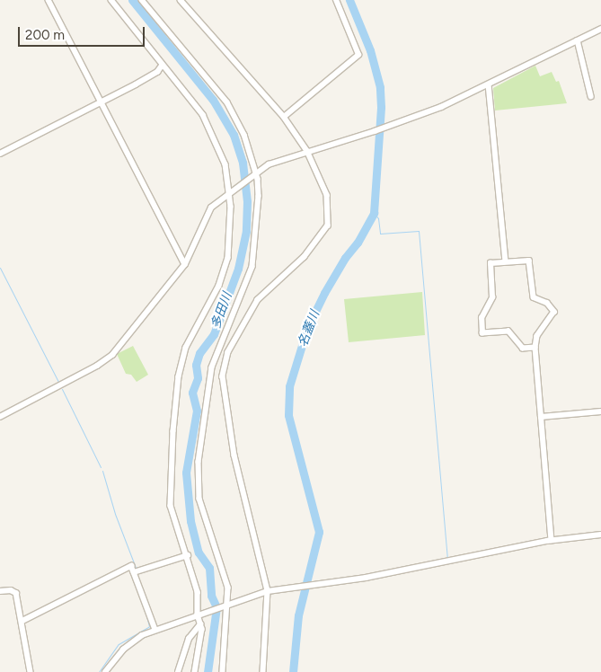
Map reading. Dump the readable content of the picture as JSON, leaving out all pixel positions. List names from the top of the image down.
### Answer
{
  "water": ["多田川", "名蓋川"],
  "scale_bar": "200 m"
}
